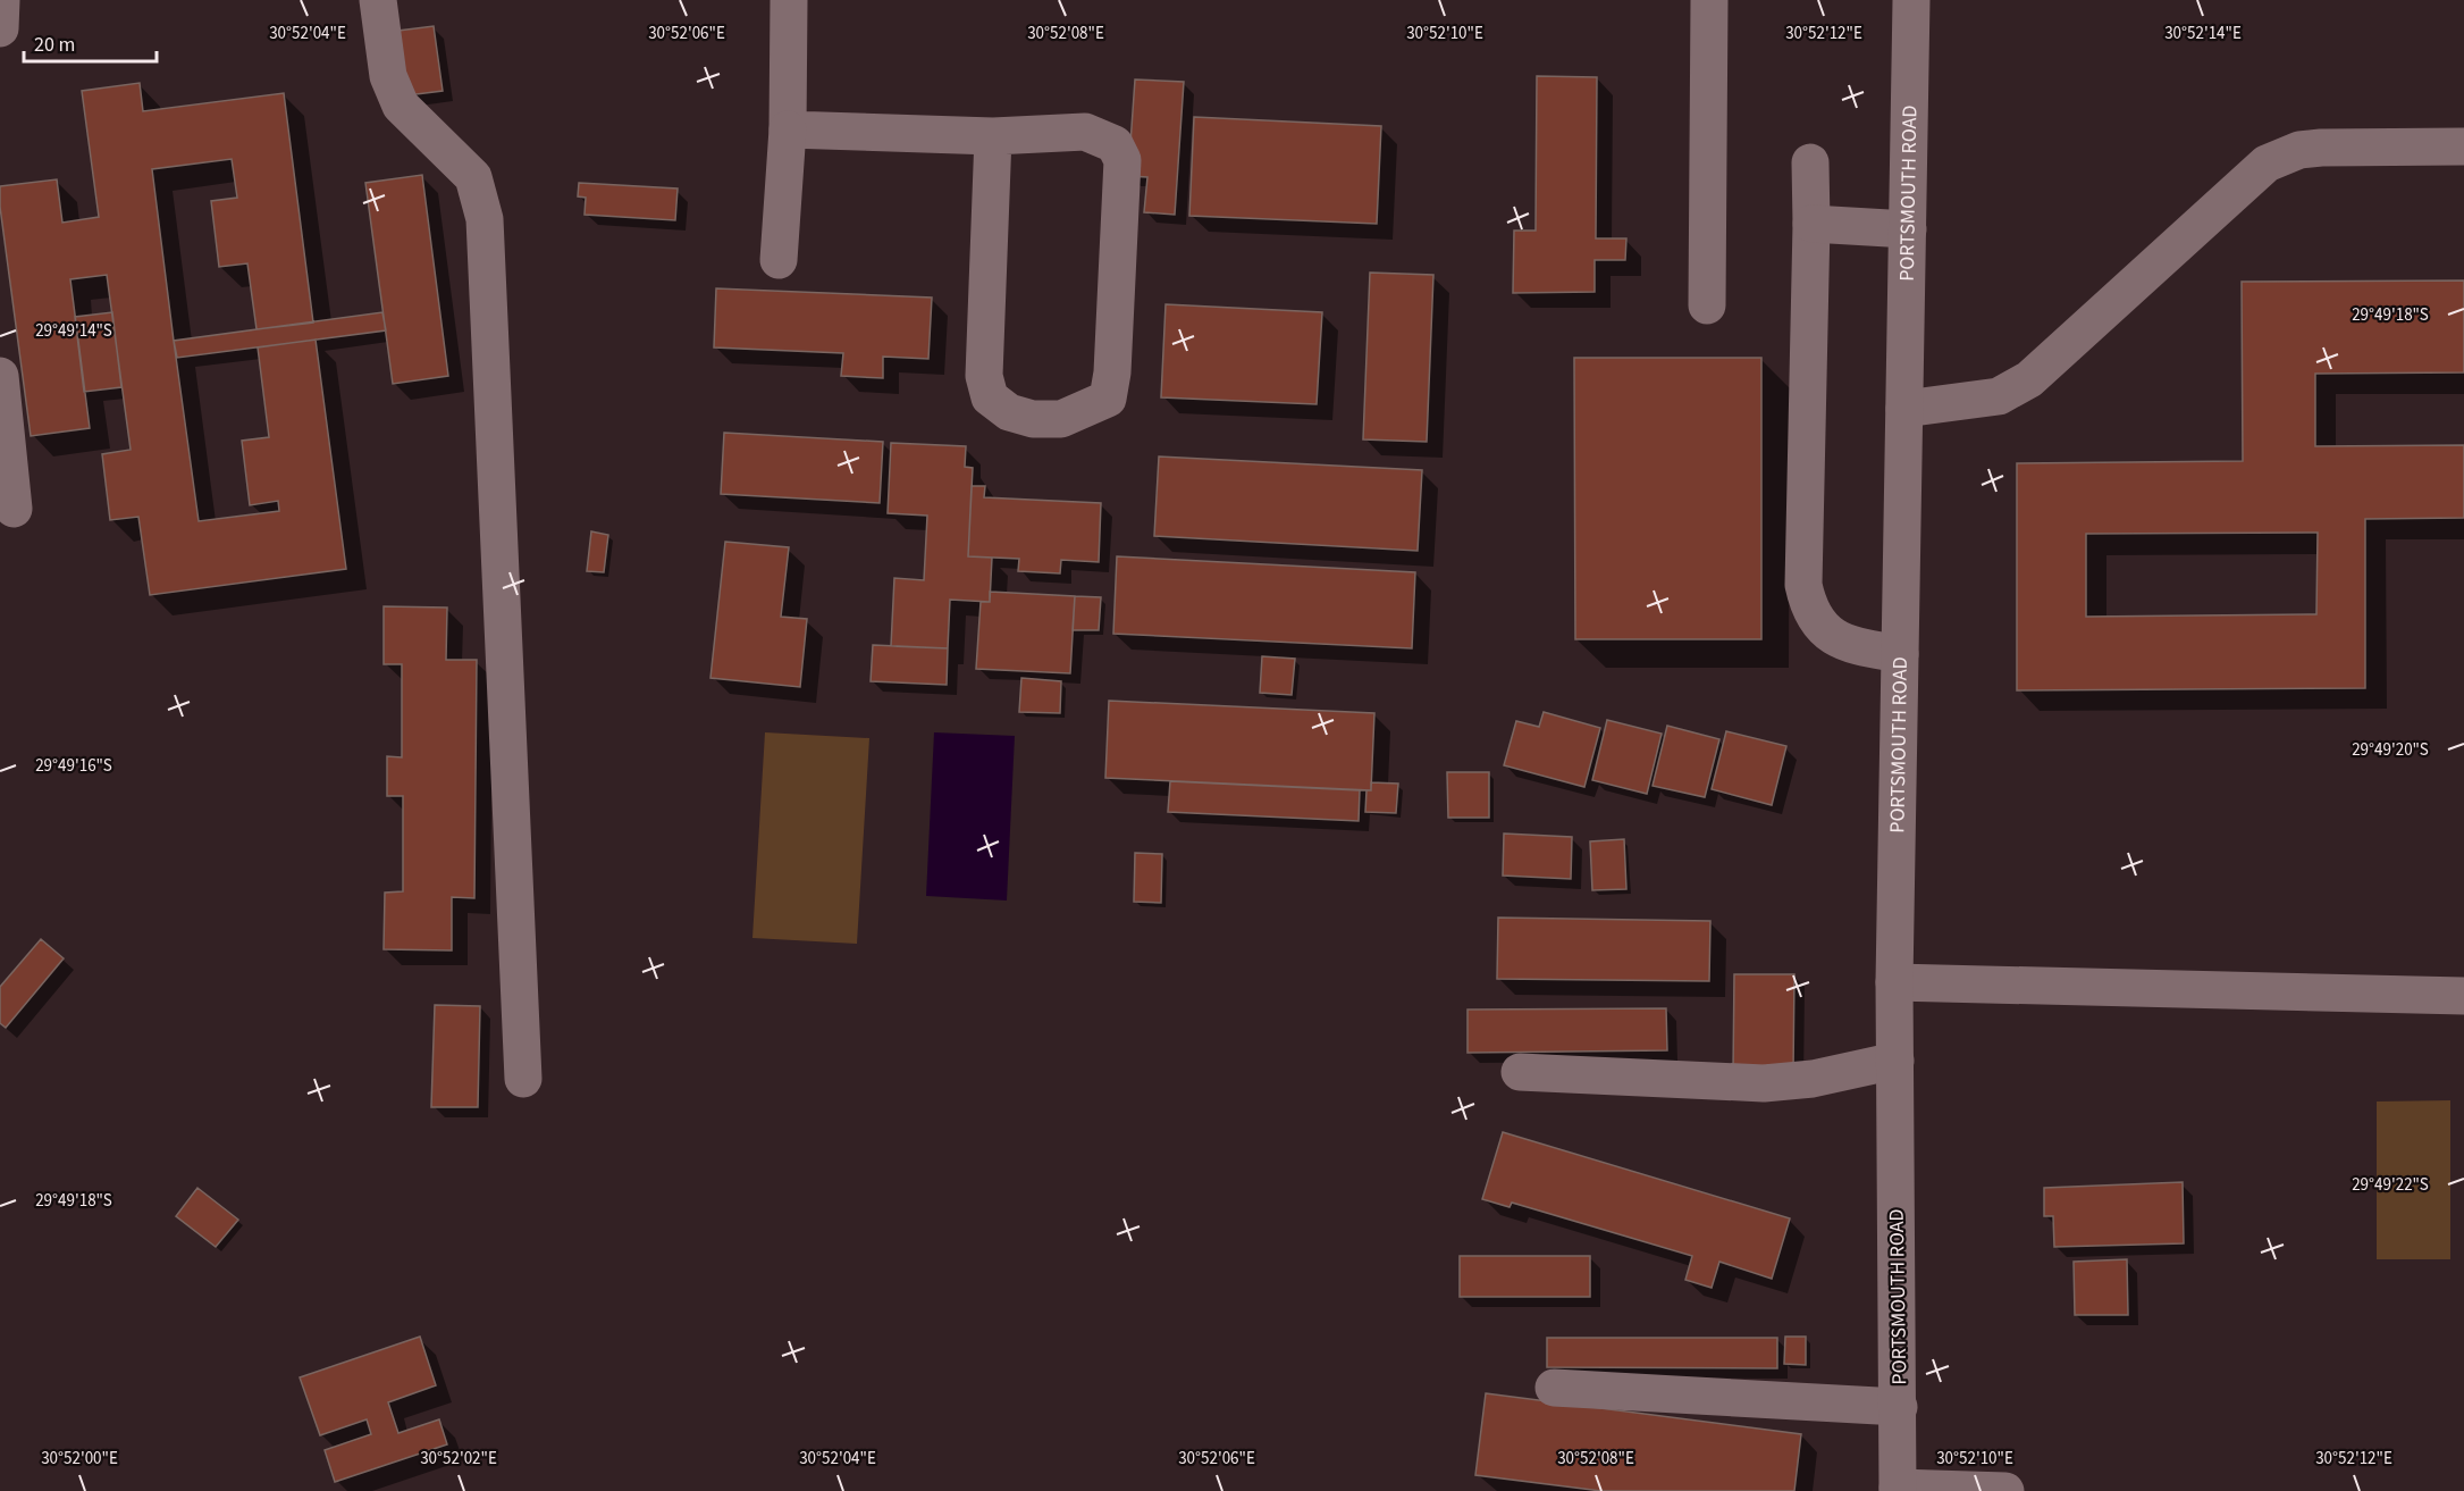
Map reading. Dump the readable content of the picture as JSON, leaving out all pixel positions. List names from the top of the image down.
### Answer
{
  "streets": {
    "street": ["PORTSMOUTH ROAD"]
  },
  "scale_bar": "20 m",
  "coordinates": [
    "30°52'04\"E",
    "30°52'06\"E",
    "30°52'08\"E",
    "30°52'10\"E",
    "30°52'12\"E",
    "30°52'14\"E",
    "29°49'18\"S",
    "29°49'14\"S",
    "29°49'20\"S",
    "29°49'16\"S",
    "29°49'22\"S",
    "30°52'00\"E",
    "30°52'02\"E"
  ]
}
